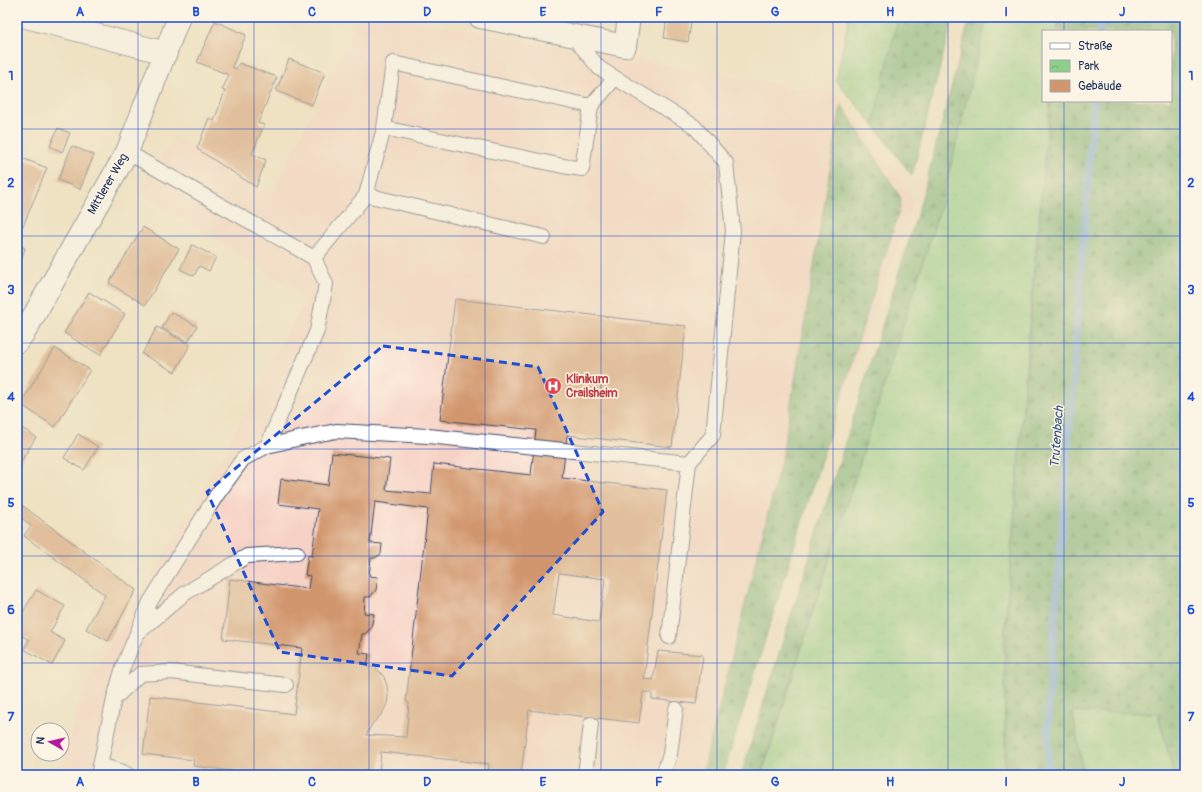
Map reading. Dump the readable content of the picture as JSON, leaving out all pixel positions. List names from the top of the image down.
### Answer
{
  "streets": {
    "street": ["Mittlerer Weg"]
  },
  "water": ["Trutenbach"],
  "places": {
    "hospital": ["Klinikum Crailsheim"]
  },
  "legend": ["Straße", "Park", "Gebäude"],
  "north": "left",
  "grid": {
    "columns": [
      "A",
      "B",
      "C",
      "D",
      "E",
      "F",
      "G",
      "H",
      "I",
      "J"
    ],
    "rows": [
      "1",
      "2",
      "3",
      "4",
      "5",
      "6",
      "7"
    ]
  }
}
